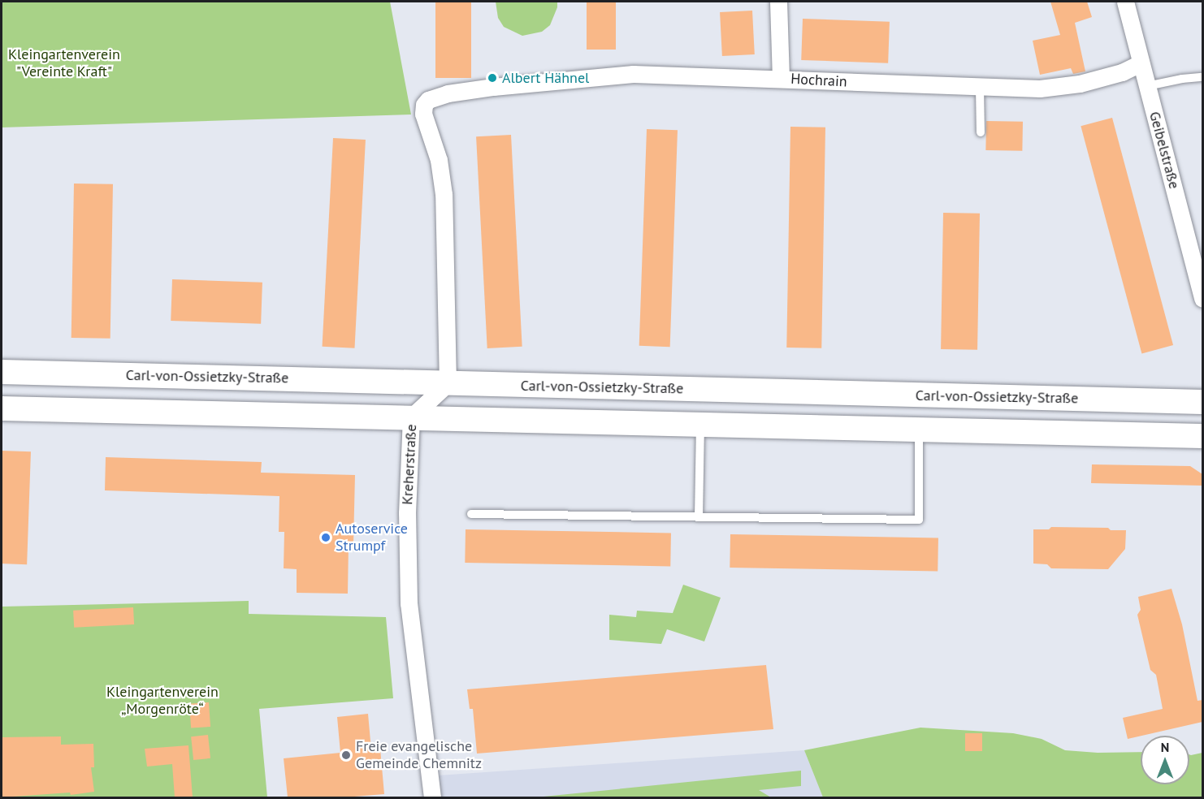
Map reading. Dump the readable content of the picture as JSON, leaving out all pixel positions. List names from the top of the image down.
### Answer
{
  "streets": {
    "street": [
      "Hochrain",
      "Geibelstraße",
      "Carl-von-Ossietzky-Straße",
      "Kreherstraße"
    ]
  },
  "crossings": [
    ["Hochrain", "Geibelstraße"],
    ["Hochrain", "Carl-von-Ossietzky-Straße"],
    ["Hochrain", "Kreherstraße"],
    ["Carl-von-Ossietzky-Straße", "Kreherstraße"]
  ],
  "parks": ["Kleingartenverein \"Vereinte Kraft\"", "Kleingartenverein „Morgenröte“"],
  "places": ["Albert Hähnel", "Autoservice Strumpf", "Freie evangelische Gemeinde Chemnitz"],
  "north": "top"
}
